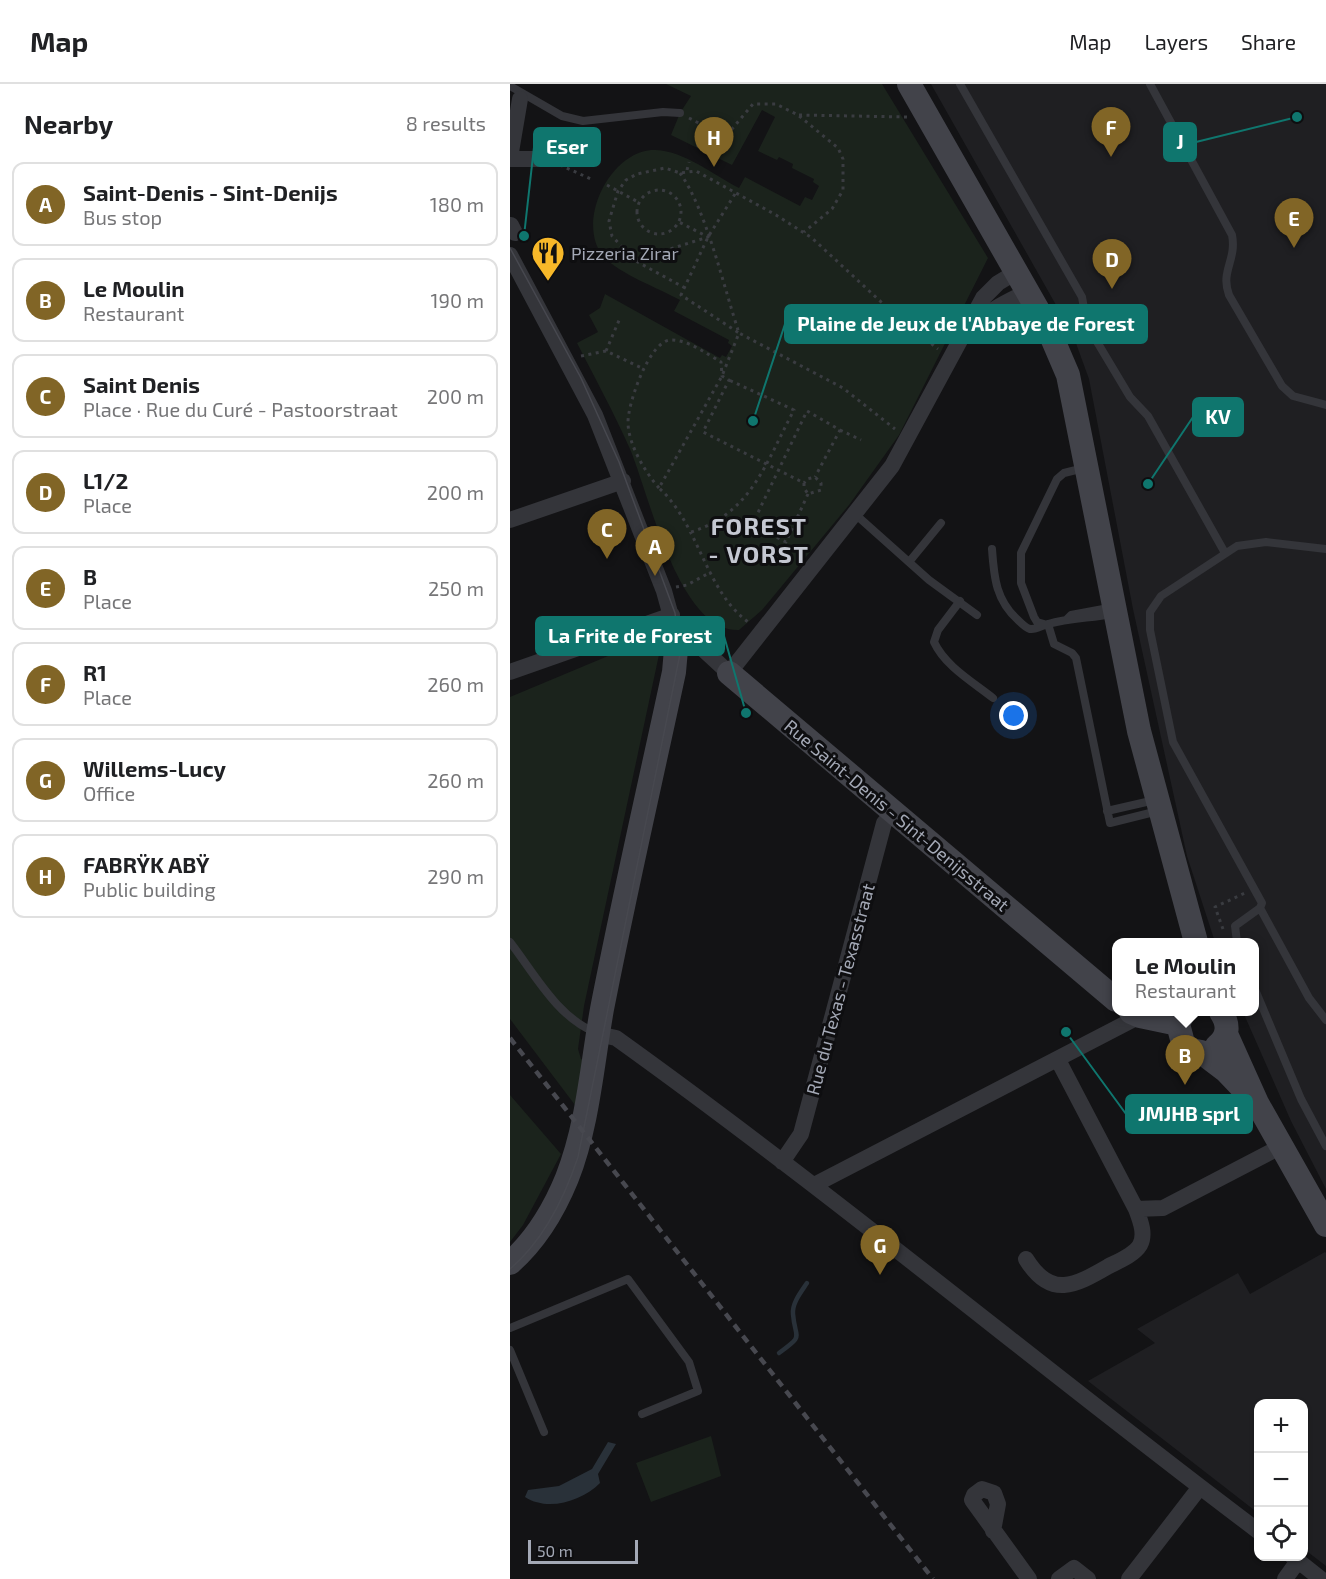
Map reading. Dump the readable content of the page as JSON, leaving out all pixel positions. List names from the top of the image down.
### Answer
{
  "streets": {
    "main road": ["Rue Saint-Denis - Sint-Denijsstraat"],
    "street": ["Rue du Texas - Texasstraat"]
  },
  "crossings": [
    ["Rue Saint-Denis - Sint-Denijsstraat", "Rue du Texas - Texasstraat"]
  ],
  "districts": ["FOREST - VORST"],
  "places": {
    "other": [
      "J",
      "Eser",
      "Plaine de Jeux de l'Abbaye de Forest",
      "KV",
      "La Frite de Forest",
      "JMJHB sprl"
    ],
    "restaurant": ["Pizzeria Zirar"]
  },
  "scale_bar": "50 m",
  "page": {
    "header": "Map",
    "nav": ["Map", "Layers", "Share"],
    "heading": ["Nearby", "8 results"],
    "pins": [
      "F",
      "H",
      "E",
      "D",
      "C",
      "A",
      "B",
      "G"
    ],
    "list": [
      {
        "mark": "A",
        "name": "Saint-Denis - Sint-Denijs",
        "note": "Bus stop",
        "value": "180 m"
      },
      {
        "mark": "B",
        "name": "Le Moulin",
        "note": "Restaurant",
        "value": "190 m"
      },
      {
        "mark": "C",
        "name": "Saint Denis",
        "note": "Place · Rue du Curé - Pastoorstraat",
        "value": "200 m"
      },
      {
        "mark": "D",
        "name": "L1/2",
        "note": "Place",
        "value": "200 m"
      },
      {
        "mark": "E",
        "name": "B",
        "note": "Place",
        "value": "250 m"
      },
      {
        "mark": "F",
        "name": "R1",
        "note": "Place",
        "value": "260 m"
      },
      {
        "mark": "G",
        "name": "Willems-Lucy",
        "note": "Office",
        "value": "260 m"
      },
      {
        "mark": "H",
        "name": "FABRŸK ABŸ",
        "note": "Public building",
        "value": "290 m"
      }
    ],
    "popup": ["Le Moulin", "Restaurant"],
    "map_buttons": ["+", "−"],
    "scale": "50 m"
  }
}
